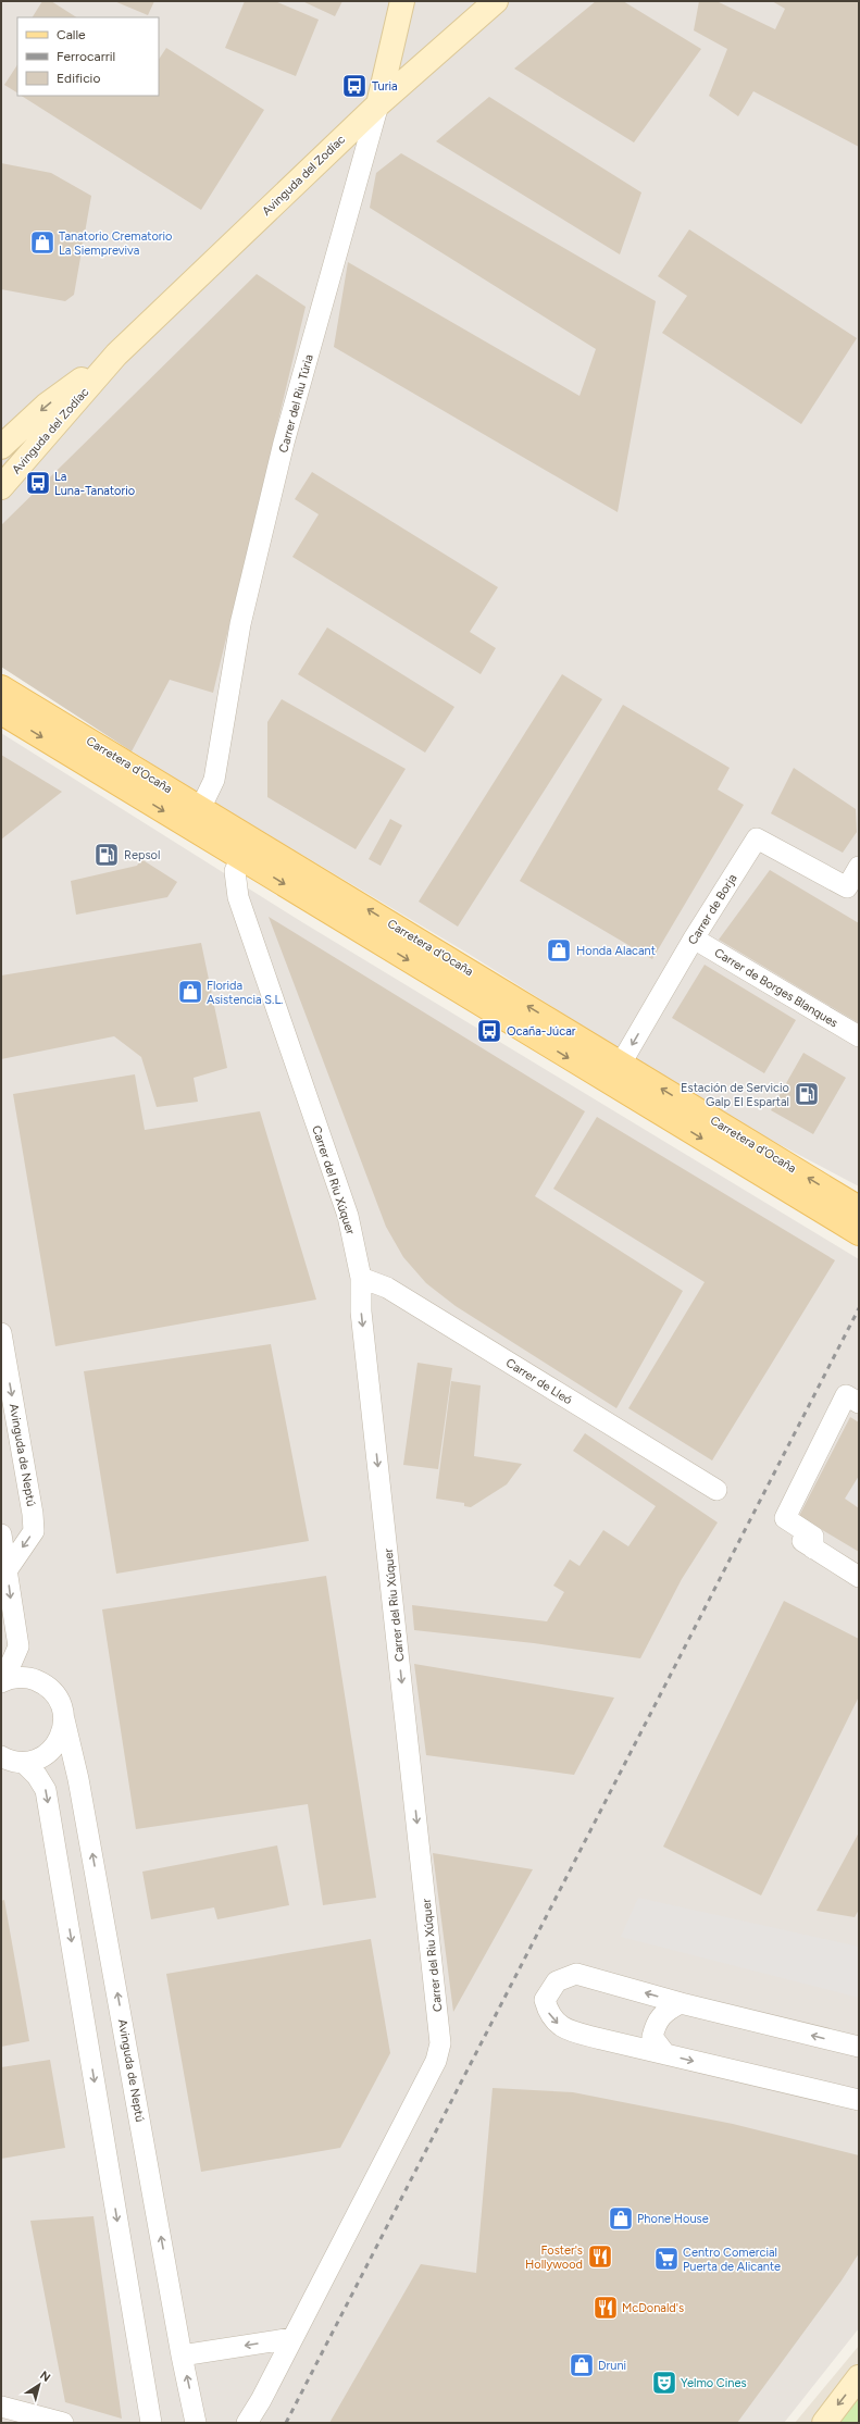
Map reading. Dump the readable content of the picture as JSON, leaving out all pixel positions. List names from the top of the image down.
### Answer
{
  "streets": {
    "main road": ["Carretera d'Ocaña"],
    "street": [
      "Avinguda del Zodíac",
      "Carrer del Riu Túria",
      "Carrer de Borja",
      "Carrer de Borges Blanques",
      "Carrer del Riu Xúquer",
      "Carrer de Lleó",
      "Avinguda de Neptú"
    ]
  },
  "crossings": [
    ["Avinguda del Zodíac", "Carrer del Riu Túria"],
    ["Carrer del Riu Túria", "Carretera d'Ocaña"],
    ["Carretera d'Ocaña", "Carrer de Borja"],
    ["Carretera d'Ocaña", "Carrer del Riu Xúquer"],
    ["Carrer de Borja", "Carrer de Borges Blanques"],
    ["Carrer del Riu Xúquer", "Carrer de Lleó"]
  ],
  "one_way": ["Carrer de Borja", "Carrer del Riu Xúquer"],
  "places": {
    "bus stop": ["Turia", "La Luna-Tanatorio", "Ocaña-Júcar"],
    "shop": [
      "Tanatorio Crematorio La Siempreviva",
      "Honda Alacant",
      "Florida Asistencia S.L.",
      "Phone House",
      "Druni"
    ],
    "fuel station": ["Repsol", "Estación de Servicio Galp El Espartal"],
    "restaurant": ["Foster's Hollywood", "McDonald's"],
    "supermarket": ["Centro Comercial Puerta de Alicante"],
    "theatre": ["Yelmo Cines"]
  },
  "legend": ["Calle", "Ferrocarril", "Edificio"],
  "north": "top right"
}
